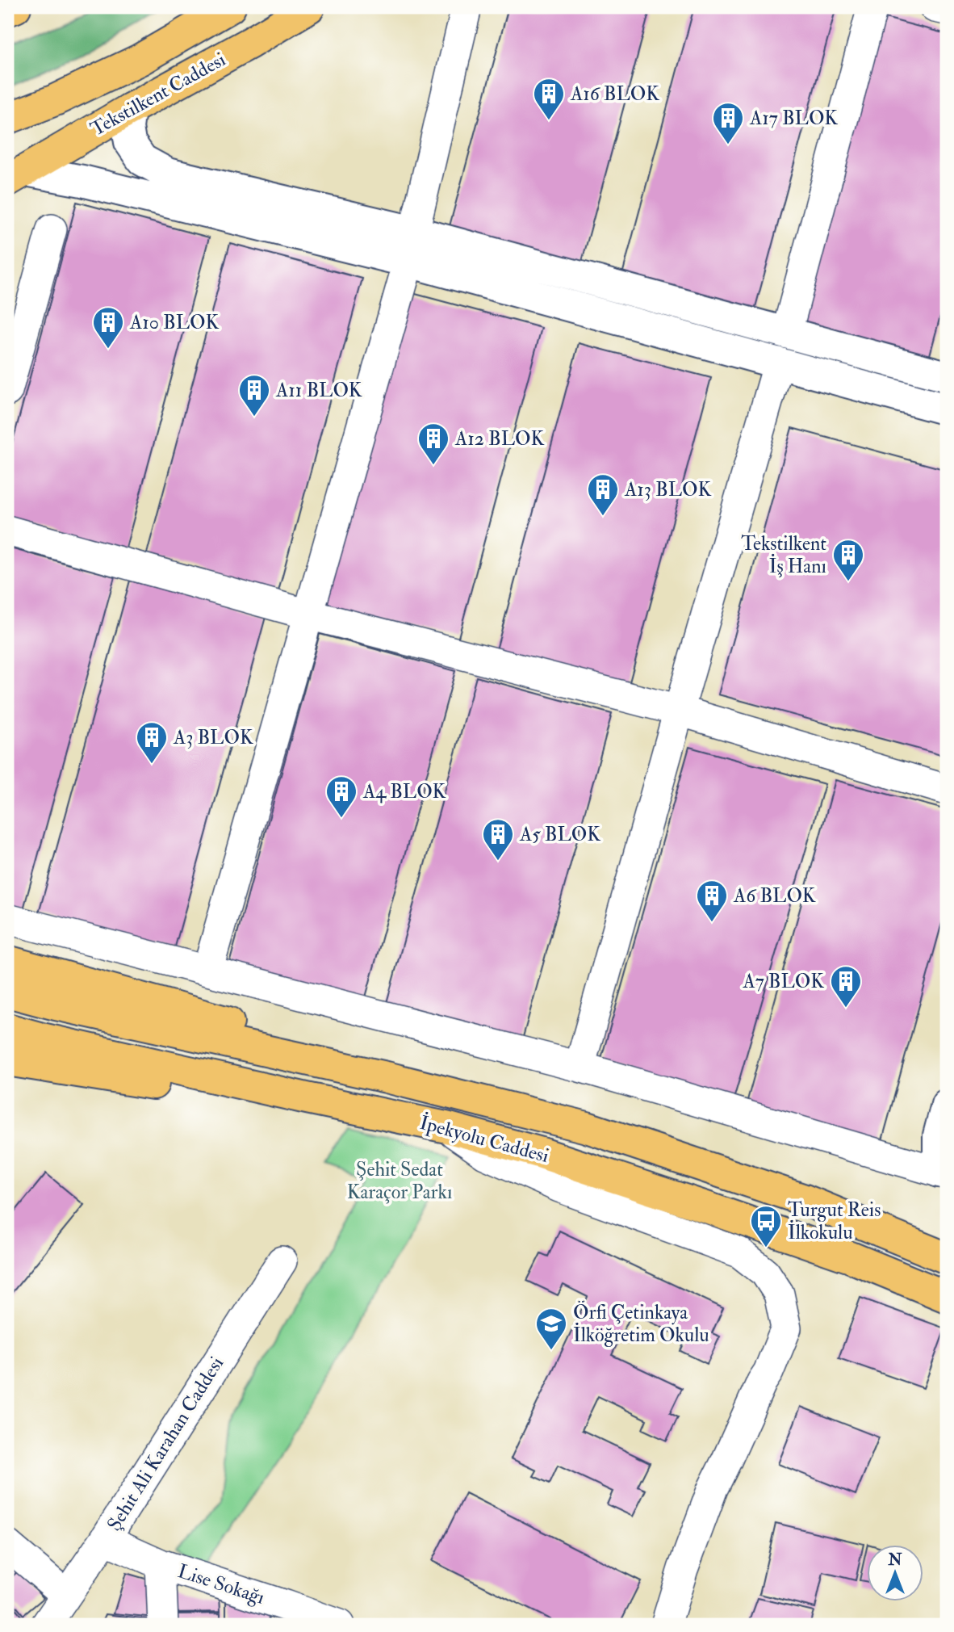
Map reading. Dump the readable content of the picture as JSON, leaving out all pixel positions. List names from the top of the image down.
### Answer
{
  "streets": {
    "main road": ["Tekstilkent Caddesi", "İpekyolu Caddesi"],
    "street": ["Şehit Ali Karahan Caddesi", "Lise Sokağı"]
  },
  "crossings": [
    ["Şehit Ali Karahan Caddesi", "Lise Sokağı"]
  ],
  "parks": ["Şehit Sedat Karaçor Parkı"],
  "places": {
    "building": [
      "A16 BLOK",
      "A17 BLOK",
      "A10 BLOK",
      "A11 BLOK",
      "A12 BLOK",
      "A13 BLOK",
      "Tekstilkent İş Hanı",
      "A3 BLOK",
      "A4 BLOK",
      "A5 BLOK",
      "A6 BLOK",
      "A7 BLOK"
    ],
    "bus stop": ["Turgut Reis İlkokulu"],
    "school or university": ["Örfi Çetinkaya İlköğretim Okulu"]
  },
  "north": "top"
}
